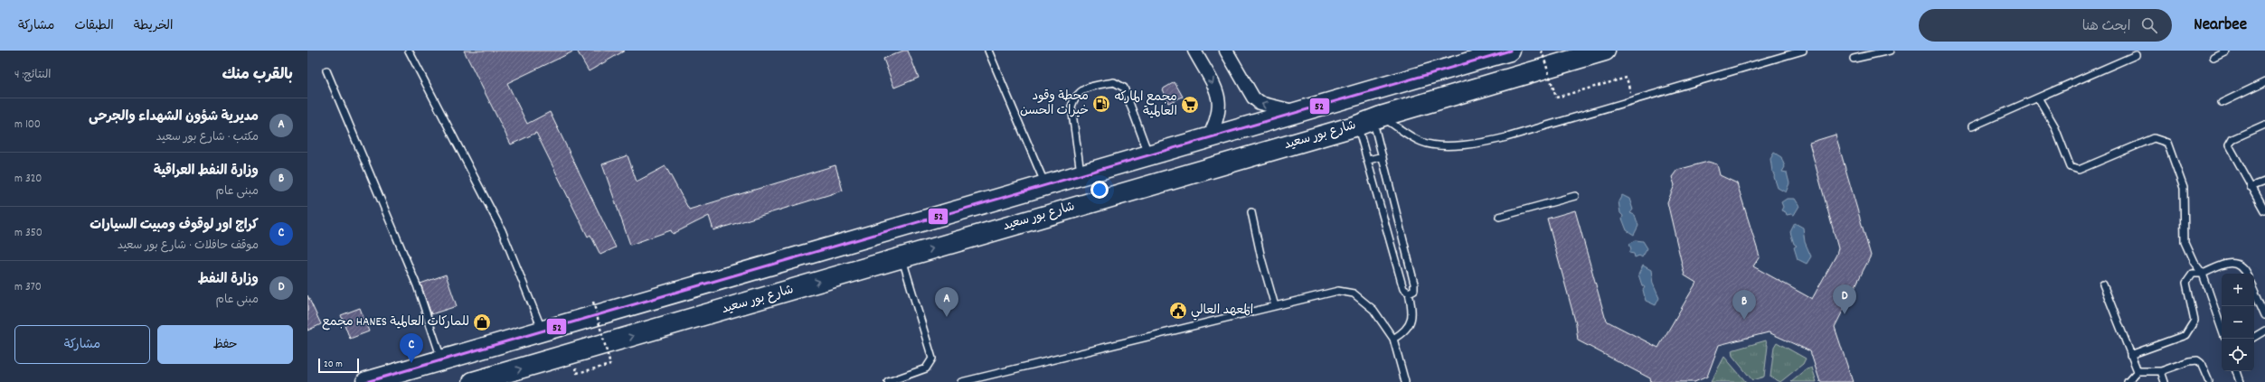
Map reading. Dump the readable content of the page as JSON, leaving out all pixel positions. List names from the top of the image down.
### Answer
{
  "streets": {
    "main road": ["شارع بور سعيد"]
  },
  "places": {
    "fuel station": ["محطة وقود خيرات الحسن"],
    "supermarket": ["مجمع الماركه العالمية"],
    "public building": ["المعهد العالي"],
    "shop": ["مجمع HANES للماركات العالمية"]
  },
  "lines": ["transit line 52"],
  "scale_bar": "20 m",
  "page": {
    "header": "Nearbee",
    "search": "ابحث هنا",
    "nav": ["الخريطة", "الطبقات", "مشاركة"],
    "heading": ["بالقرب منك", "النتائج: 4"],
    "list": [
      {
        "mark": "A",
        "name": "مديرية شؤون الشهداء والجرحى",
        "note": "مكتب · شارع بور سعيد",
        "value": "100 m"
      },
      {
        "mark": "B",
        "name": "وزارة النفط العراقية",
        "note": "مبنى عام",
        "value": "320 m"
      },
      {
        "mark": "C",
        "name": "كراج اور لوقوف ومبيت السيارات",
        "note": "موقف حافلات · شارع بور سعيد",
        "value": "350 m"
      },
      {
        "mark": "D",
        "name": "وزارة النفط",
        "note": "مبنى عام",
        "value": "370 m"
      }
    ],
    "map_buttons": ["+", "−"],
    "pins": [
      "D",
      "A",
      "B",
      "C"
    ],
    "buttons": ["حفظ", "مشاركة"],
    "scale": "20 m"
  }
}
